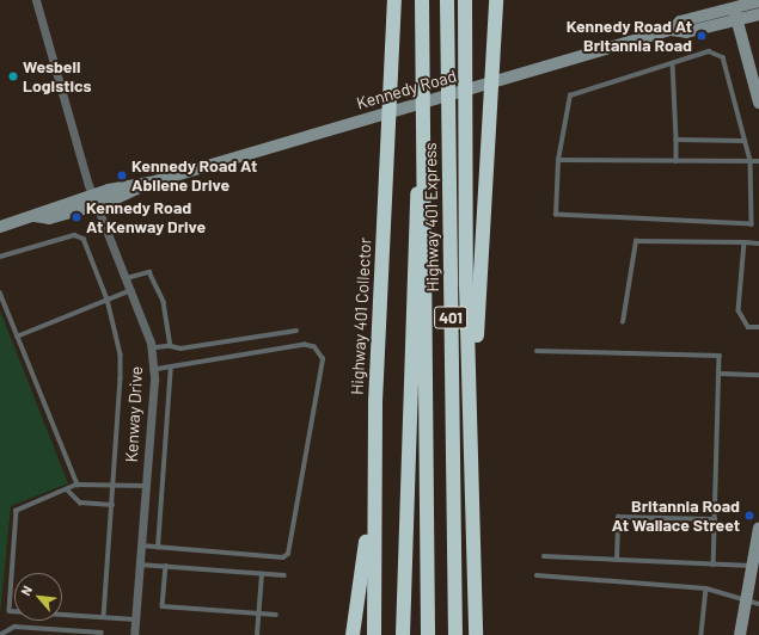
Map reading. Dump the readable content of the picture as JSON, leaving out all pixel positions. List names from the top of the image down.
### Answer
{
  "streets": {
    "highway": ["Highway 401 Express", "Highway 401 Collector", "401"],
    "main road": ["Kennedy Road"],
    "street": ["Kenway Drive"]
  },
  "crossings": [
    ["Kennedy Road", "Kenway Drive"]
  ],
  "places": [
    "Kennedy Road At Britannia Road",
    "Wesbell Logistics",
    "Kennedy Road At Abilene Drive",
    "Kennedy Road At Kenway Drive",
    "Britannia Road At Wallace Street"
  ],
  "north": "top left"
}
